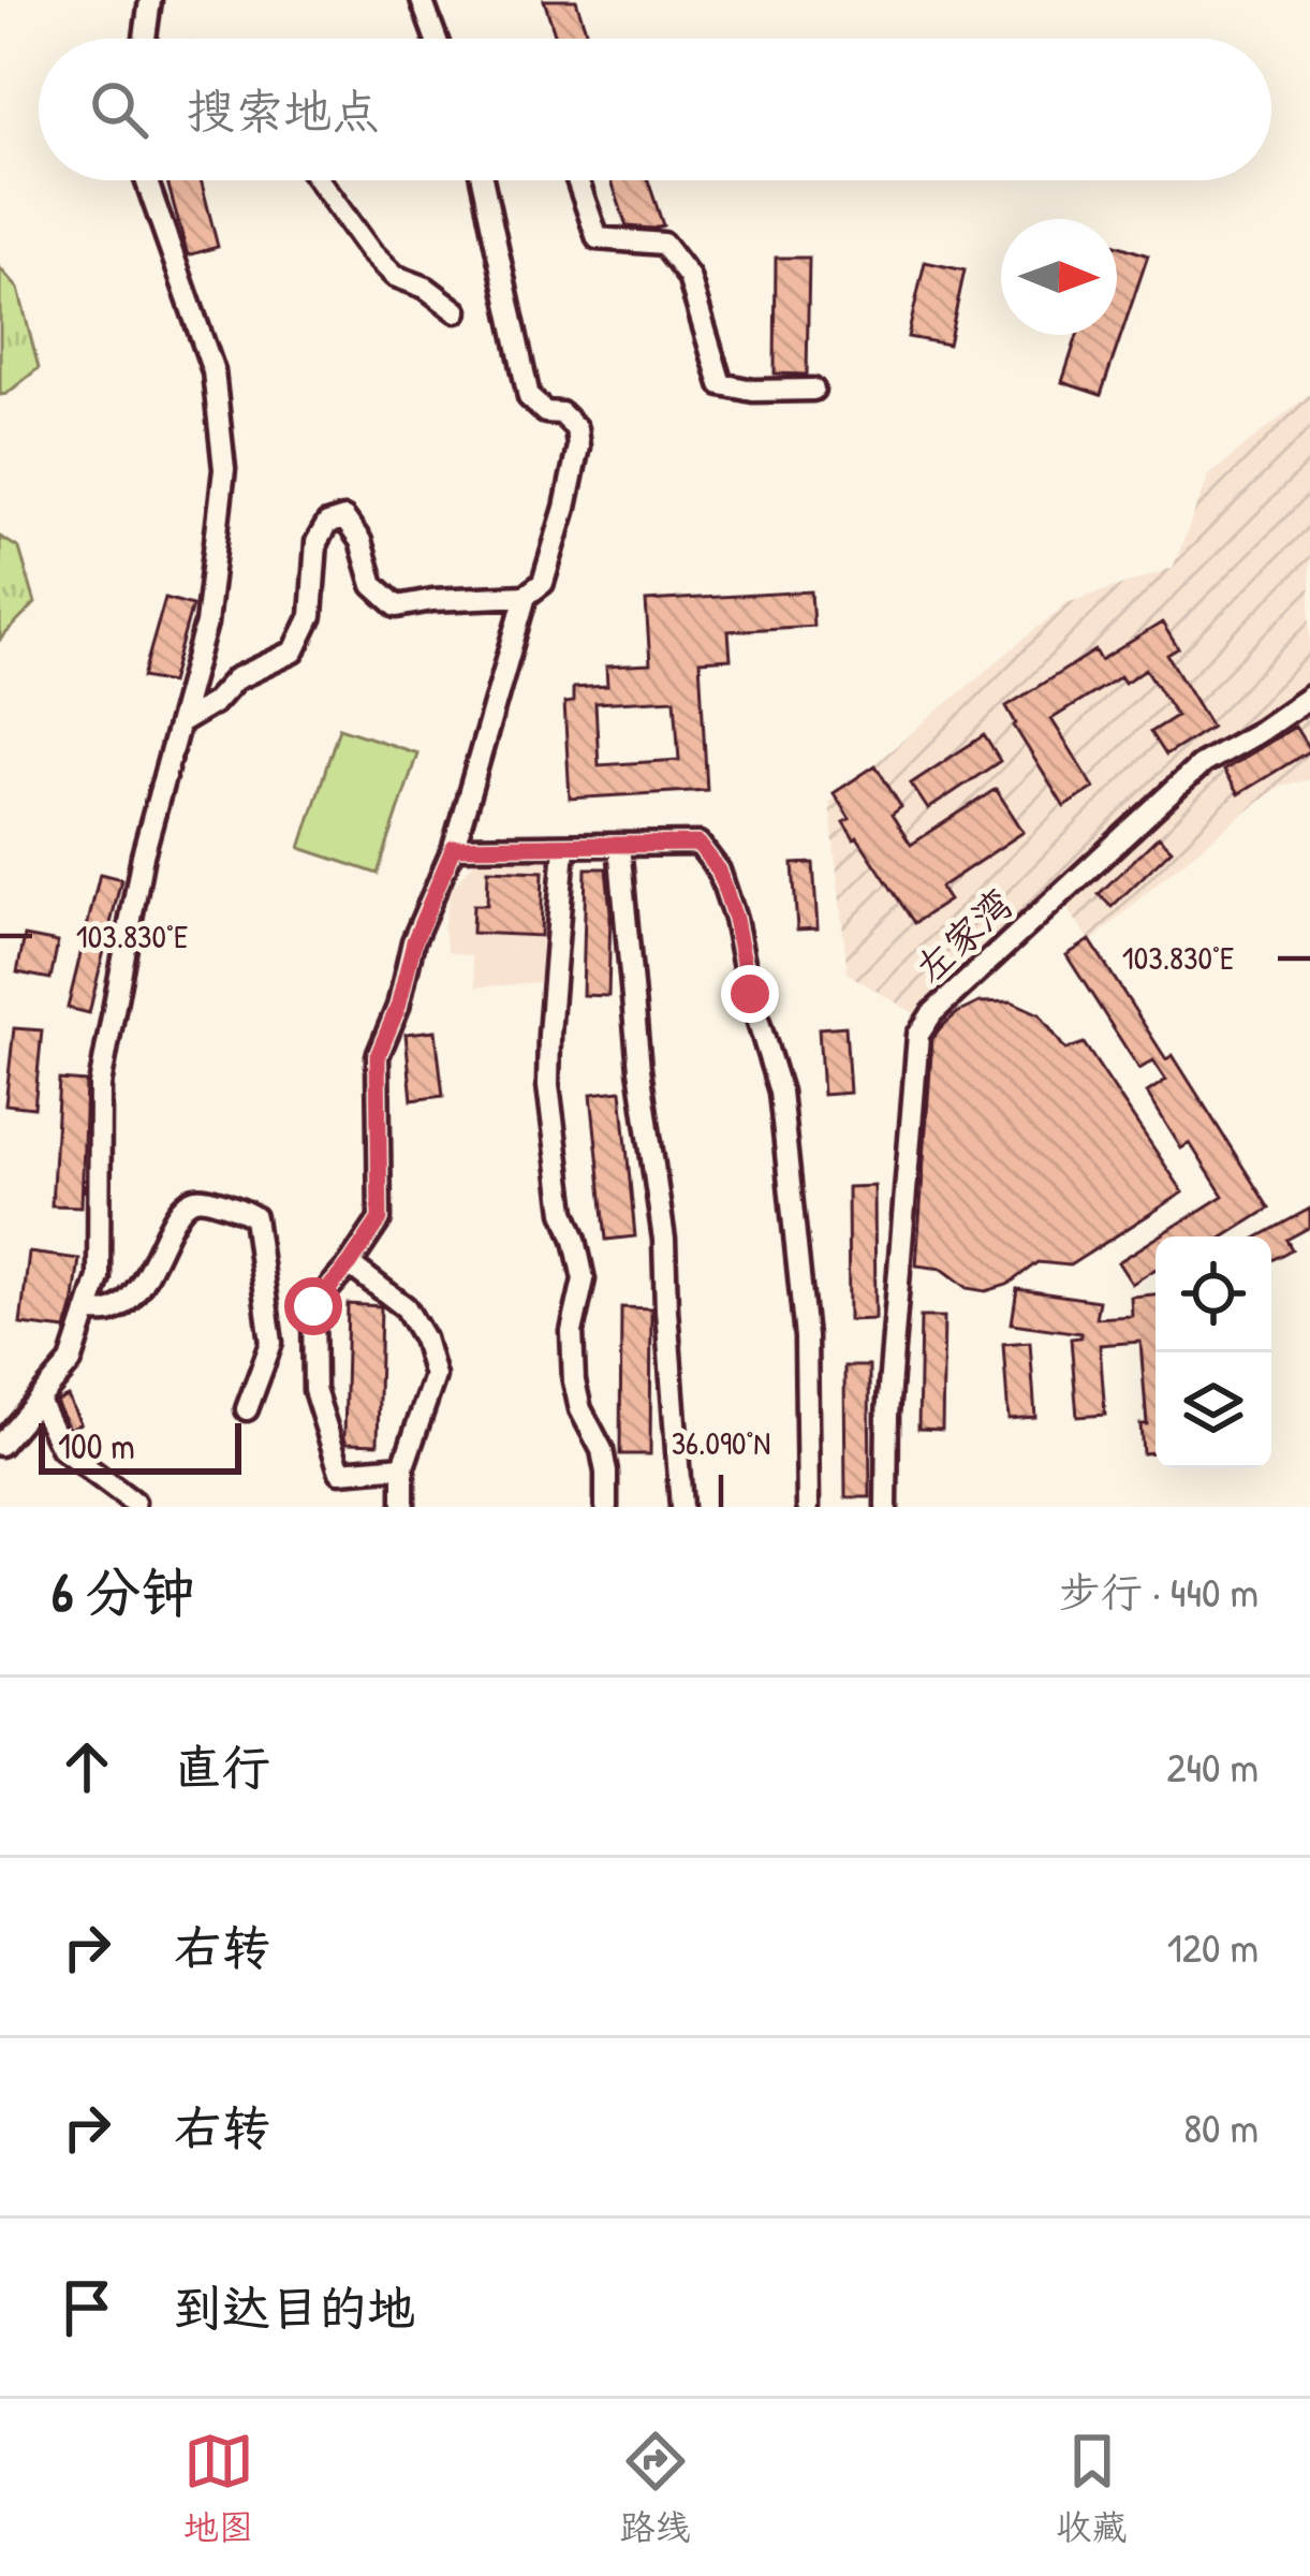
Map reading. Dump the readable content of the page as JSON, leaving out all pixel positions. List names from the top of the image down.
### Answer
{
  "streets": {
    "street": ["左家湾"]
  },
  "scale_bar": "100 m",
  "north": "right",
  "page": {
    "search": "搜索地点",
    "scale": "100 m",
    "heading": ["6 分钟", "步行 · 440 m"],
    "list": [
      ["直行", "240 m"],
      ["右转", "120 m"],
      ["右转", "80 m"],
      "到达目的地"
    ],
    "nav": ["地图", "路线", "收藏"]
  },
  "coordinates": ["103.830°E", "36.090°N"]
}
